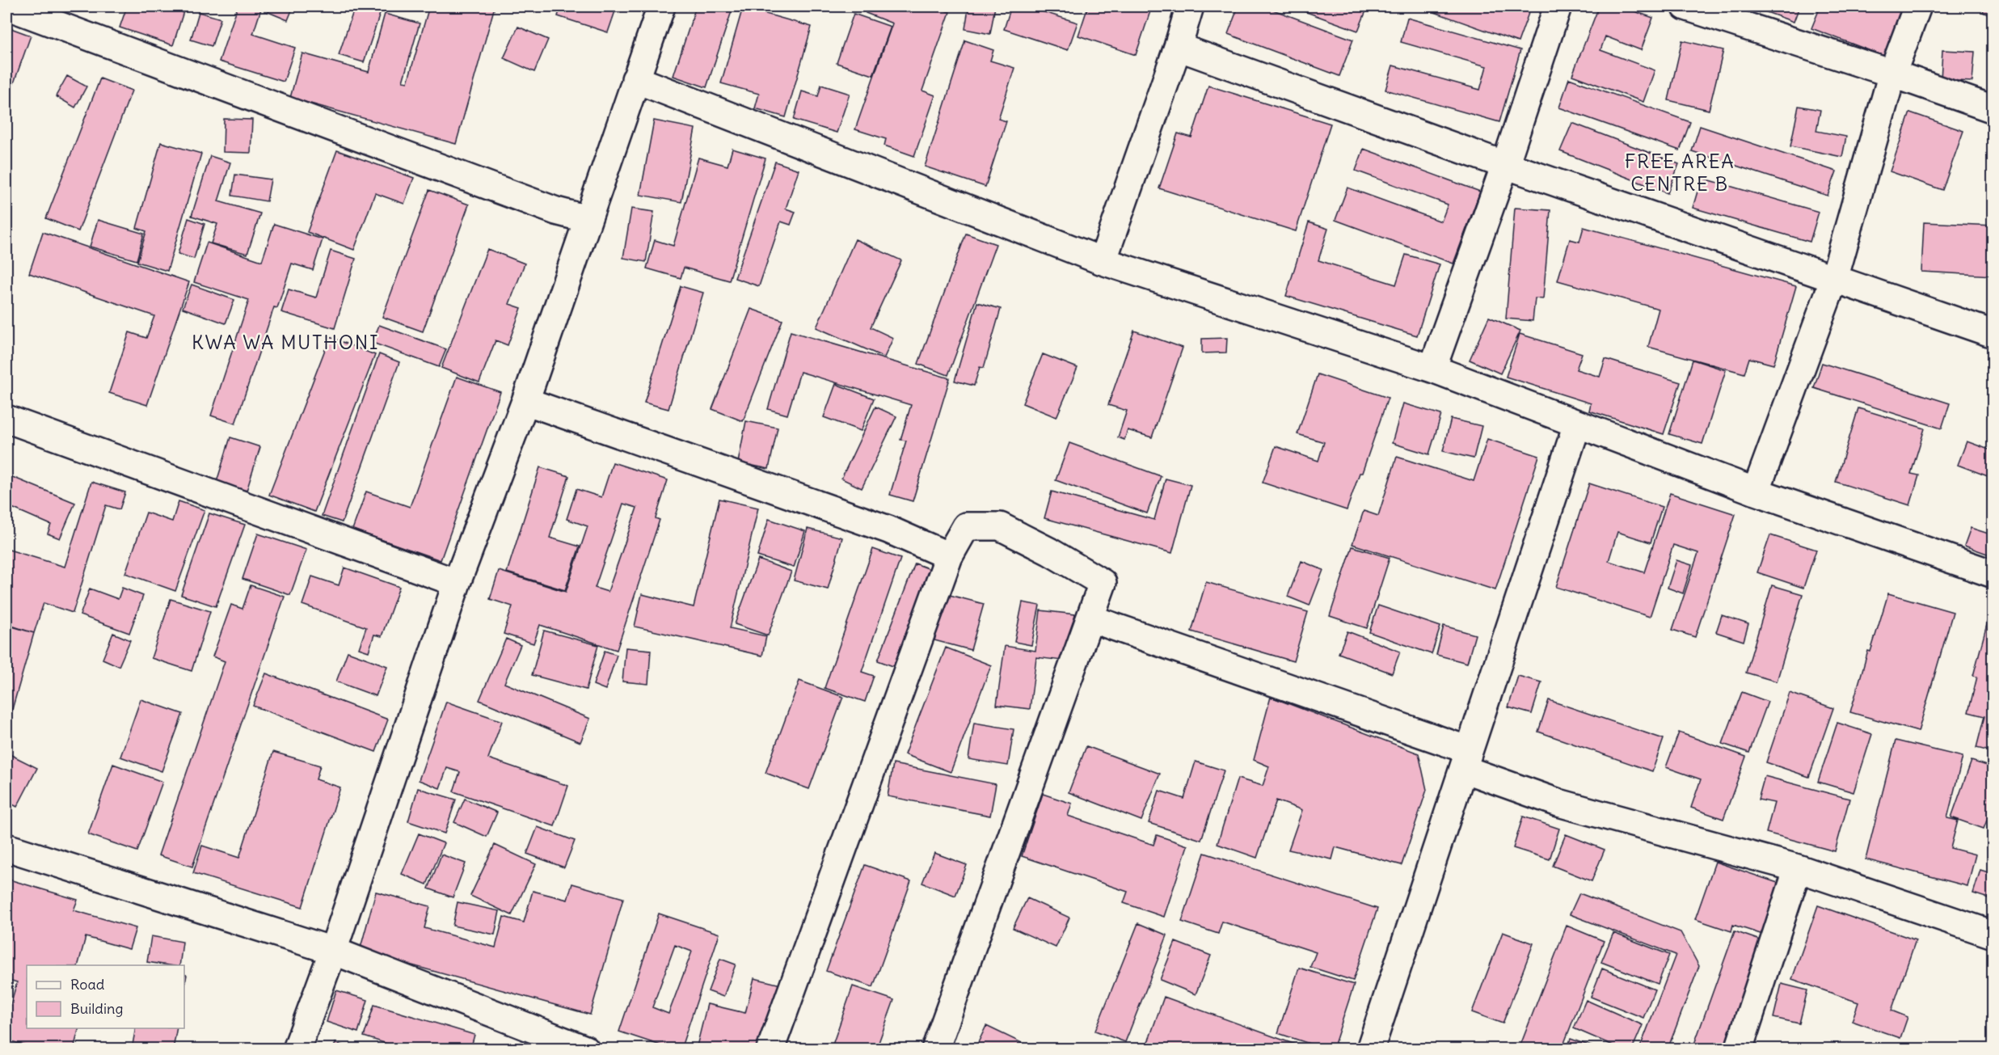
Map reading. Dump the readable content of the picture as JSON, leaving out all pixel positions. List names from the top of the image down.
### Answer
{
  "districts": ["FREE AREA CENTRE B", "KWA WA MUTHONI"],
  "legend": ["Road", "Building"]
}
